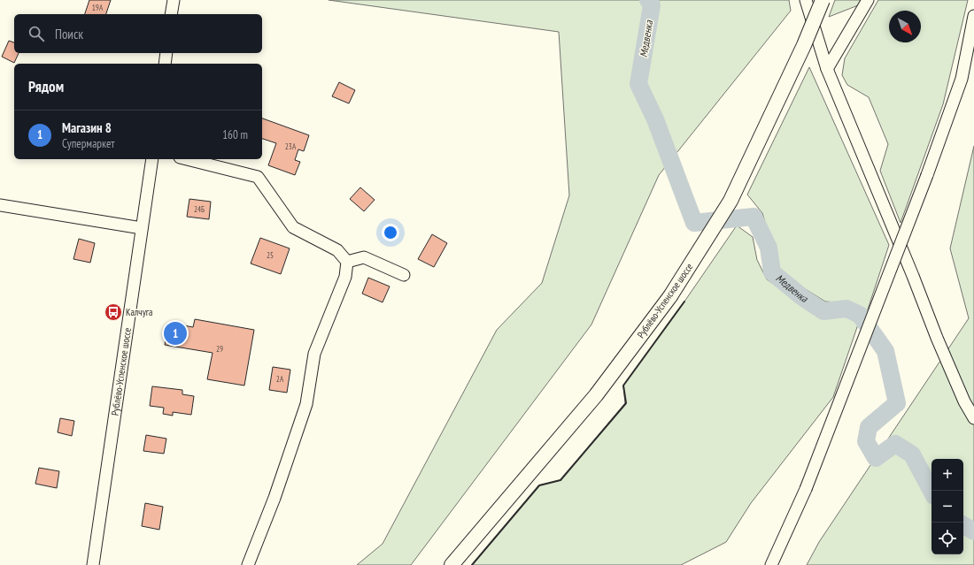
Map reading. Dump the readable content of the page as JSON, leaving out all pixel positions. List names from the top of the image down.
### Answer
{
  "streets": {
    "main road": ["Рублёво-Успенское шоссе"]
  },
  "water": ["Медвенка"],
  "places": {
    "bus stop": ["Калчуга"]
  },
  "house_numbers": [
    "19А",
    "23А",
    "24Б",
    "25",
    "29",
    "2А"
  ],
  "north": "bottom right",
  "page": {
    "search": "Поиск",
    "heading": "Рядом",
    "list": [
      {
        "mark": "1",
        "name": "Магазин 8",
        "note": "Супермаркет",
        "value": "160 m"
      }
    ],
    "pins": "1",
    "map_buttons": ["+", "−"]
  }
}
